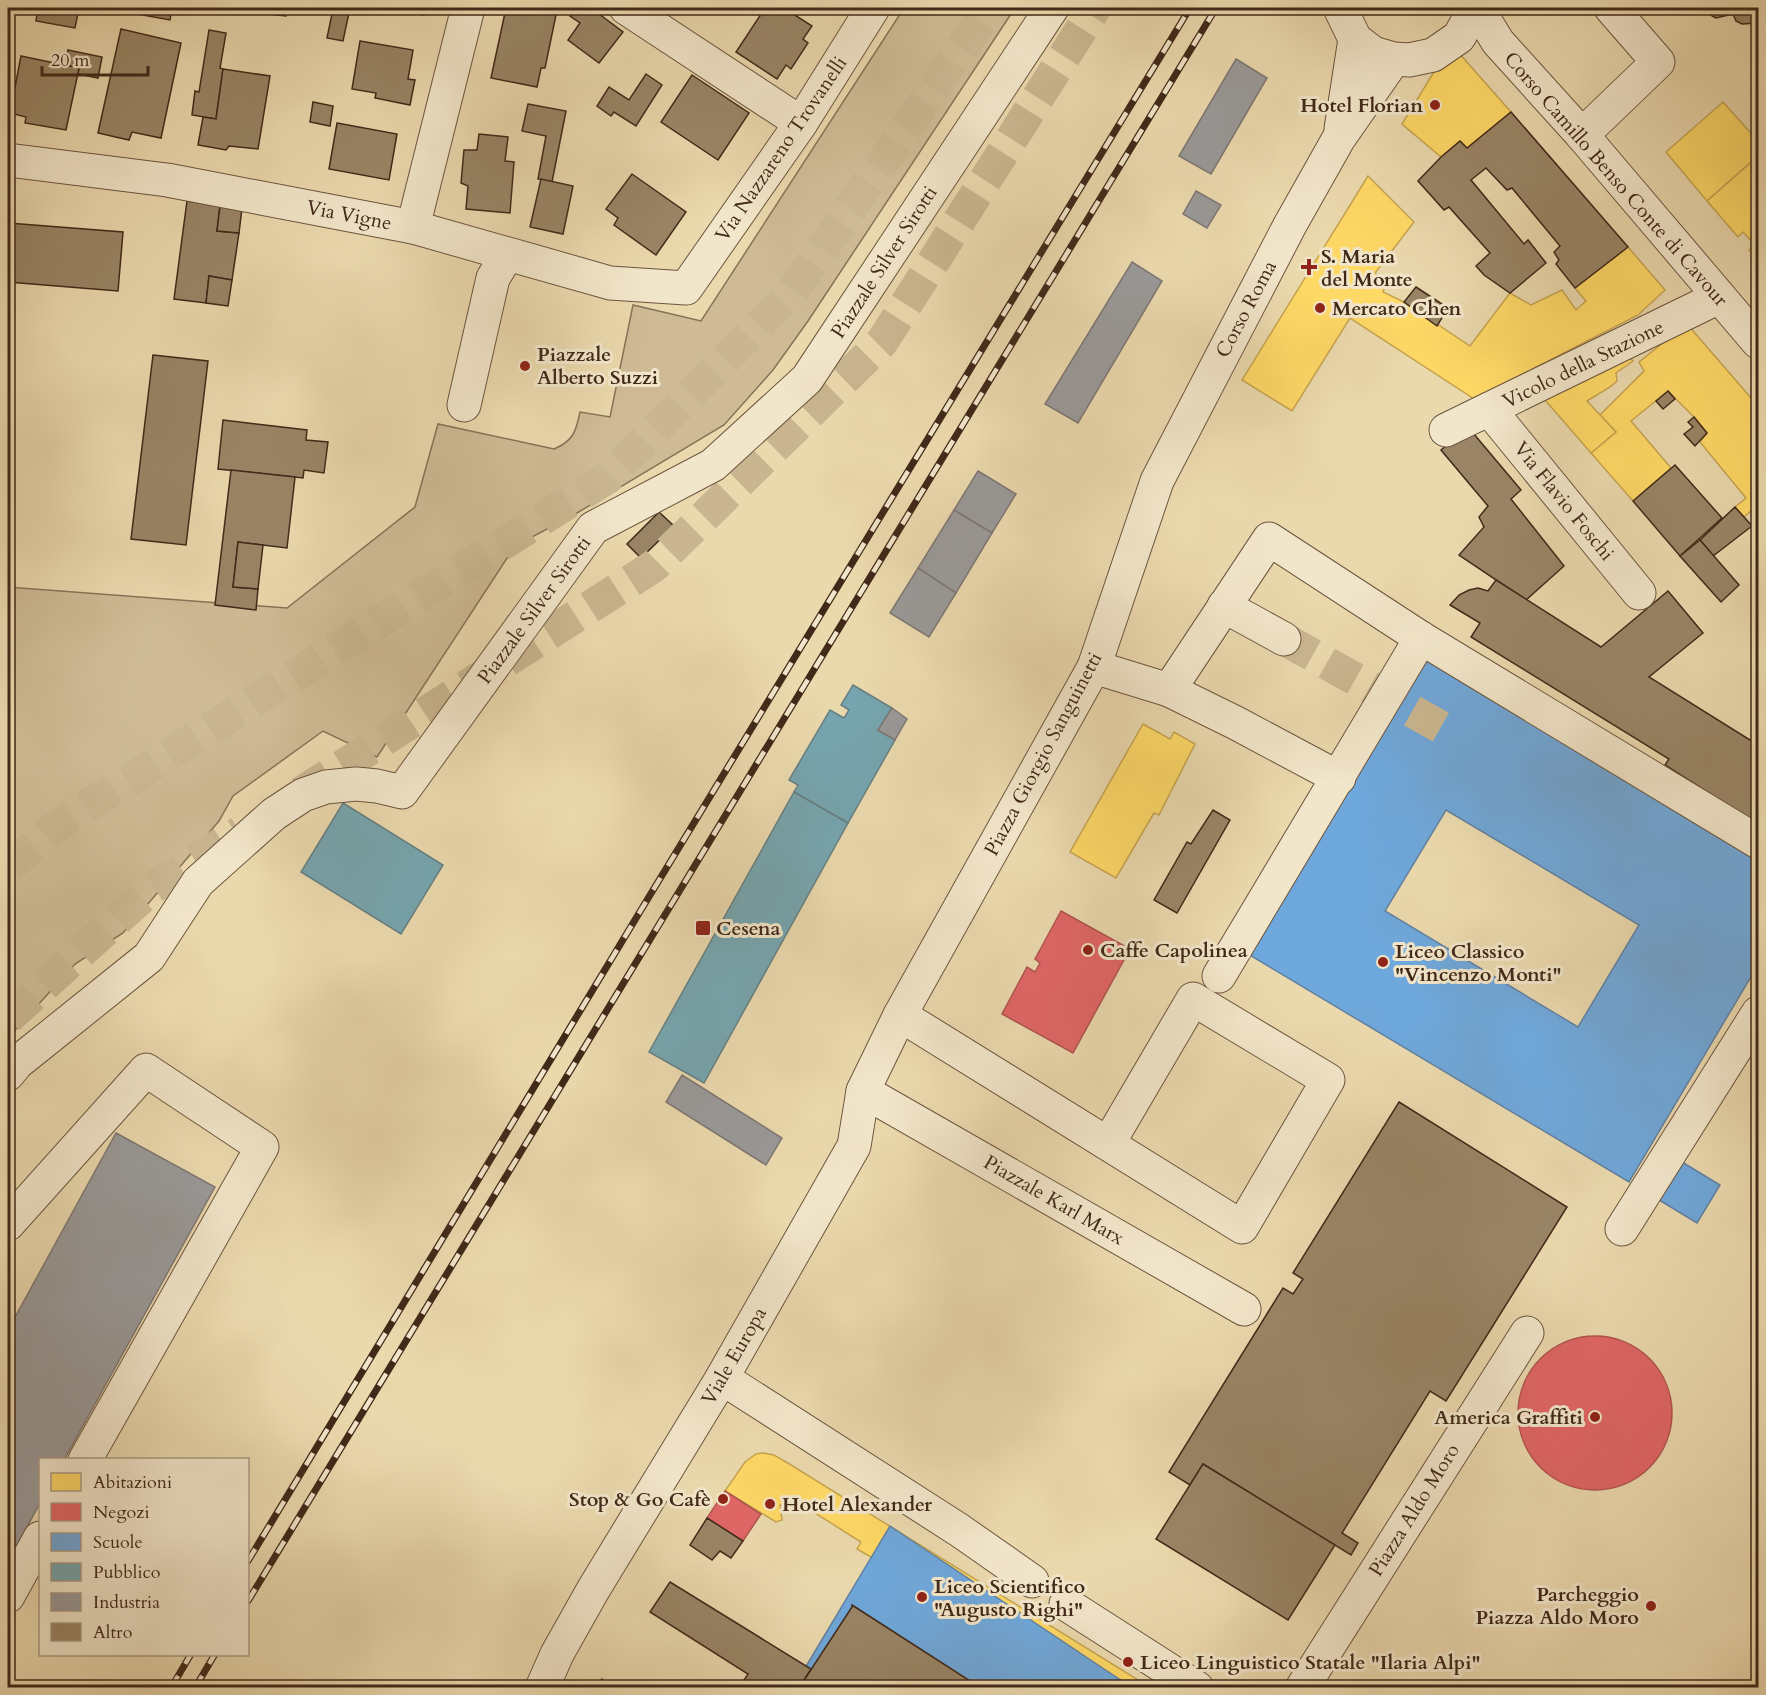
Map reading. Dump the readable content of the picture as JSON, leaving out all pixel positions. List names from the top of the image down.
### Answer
{
  "streets": {
    "street": [
      "Via Nazzareno Trovanelli",
      "Corso Camillo Benso Conte di Cavour",
      "Via Vigne",
      "Piazzale Silver Sirotti",
      "Corso Roma",
      "Vicolo della Stazione",
      "Via Flavio Foschi",
      "Piazza Giorgio Sanguinetti",
      "Piazzale Karl Marx",
      "Viale Europa",
      "Piazza Aldo Moro"
    ]
  },
  "crossings": [
    ["Via Nazzareno Trovanelli", "Via Vigne"],
    ["Corso Camillo Benso Conte di Cavour", "Vicolo della Stazione"],
    ["Corso Roma", "Piazza Giorgio Sanguinetti"],
    ["Vicolo della Stazione", "Via Flavio Foschi"],
    ["Piazza Giorgio Sanguinetti", "Viale Europa"],
    ["Piazzale Karl Marx", "Viale Europa"]
  ],
  "places": {
    "other": [
      "Hotel Florian",
      "Mercato Chen",
      "Piazzale Alberto Suzzi",
      "Caffe Capolinea",
      "Liceo Classico \"Vincenzo Monti\"",
      "America Graffiti",
      "Stop & Go Cafè",
      "Hotel Alexander",
      "Liceo Scientifico \"Augusto Righi\"",
      "Parcheggio Piazza Aldo Moro",
      "Liceo Linguistico Statale \"Ilaria Alpi\""
    ],
    "health": ["S. Maria del Monte"],
    "transit": ["Cesena"]
  },
  "legend": [
    "Abitazioni",
    "Negozi",
    "Scuole",
    "Pubblico",
    "Industria",
    "Altro"
  ],
  "scale_bar": "20 m"
}
